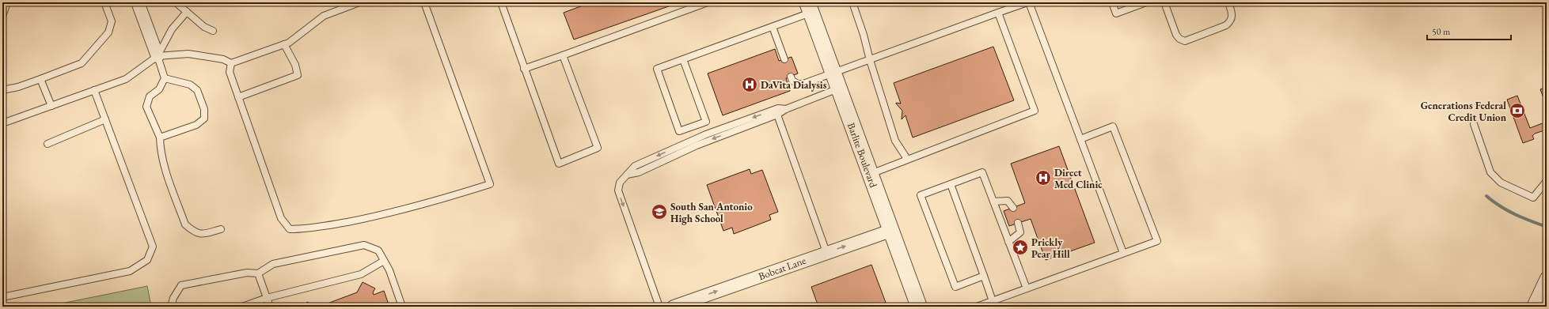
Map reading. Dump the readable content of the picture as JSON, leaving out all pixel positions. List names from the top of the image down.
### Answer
{
  "streets": {
    "street": ["Barlite Boulevard", "Bobcat Lane"]
  },
  "crossings": [
    ["Barlite Boulevard", "Bobcat Lane"]
  ],
  "one_way": ["Bobcat Lane"],
  "places": {
    "hospital": ["DaVita Dialysis", "Direct Med Clinic"],
    "bank": ["Generations Federal Credit Union"],
    "school or university": ["South San Antonio High School"],
    "place": ["Prickly Pear Hill"]
  },
  "scale_bar": "50 m"
}
